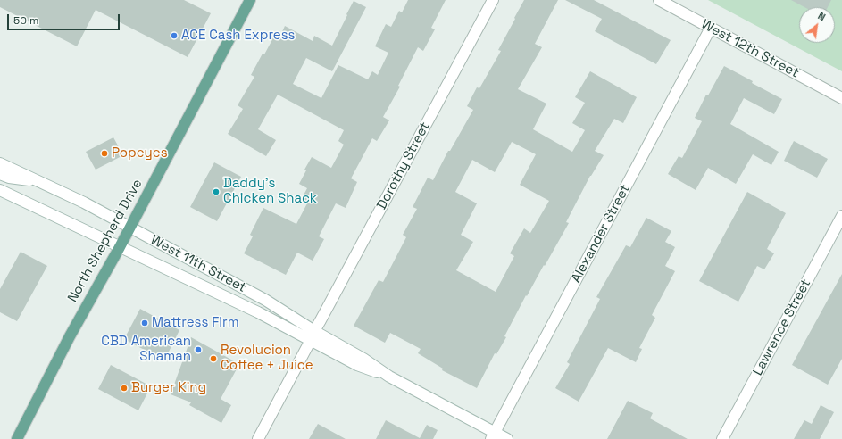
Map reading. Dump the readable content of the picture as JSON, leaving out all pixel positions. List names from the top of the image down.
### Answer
{
  "streets": {
    "main road": ["North Shepherd Drive"],
    "street": [
      "West 12th Street",
      "Dorothy Street",
      "Alexander Street",
      "West 11th Street",
      "Lawrence Street"
    ]
  },
  "crossings": [
    ["West 12th Street", "Alexander Street"],
    ["Dorothy Street", "West 11th Street"],
    ["Alexander Street", "West 11th Street"],
    ["North Shepherd Drive", "West 11th Street"]
  ],
  "places": [
    "ACE Cash Express",
    "Popeyes",
    "Daddy's Chicken Shack",
    "Mattress Firm",
    "CBD American Shaman",
    "Revolucion Coffee + Juice",
    "Burger King"
  ],
  "scale_bar": "50 m",
  "north": "top right"
}
